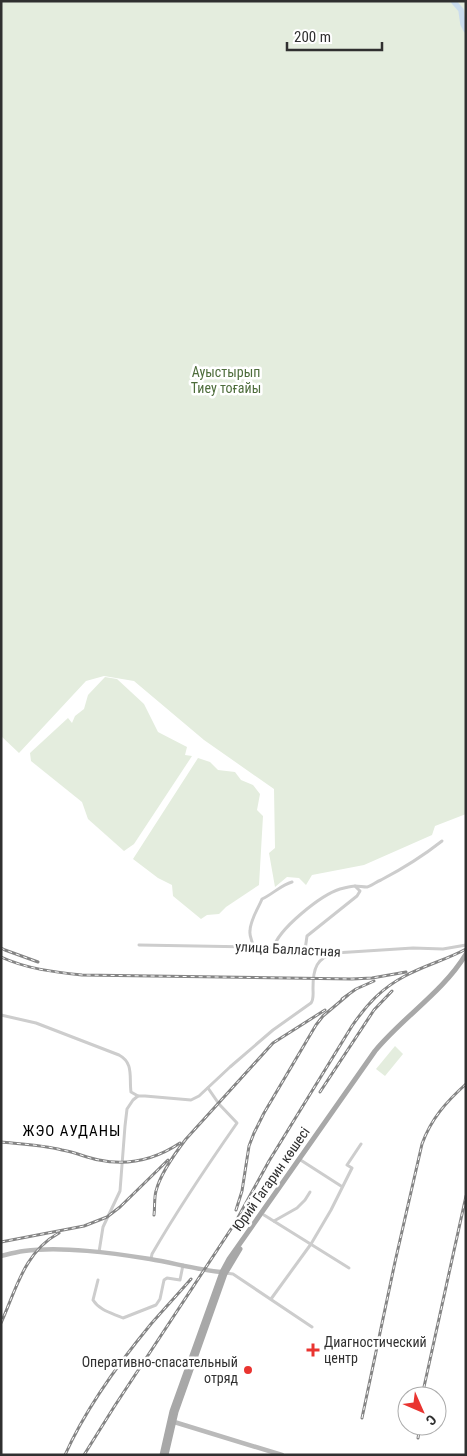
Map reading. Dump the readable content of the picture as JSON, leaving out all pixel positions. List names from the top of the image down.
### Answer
{
  "streets": {
    "main road": ["Юрий Гагарин көшесі"],
    "street": ["улица Балластная"]
  },
  "districts": ["ЖЭО АУДАНЫ"],
  "parks": ["Ауыстырып Тиеу тоғайы"],
  "places": {
    "health": ["Диагностический центр"],
    "other": ["Оперативно-спасательный отряд"]
  },
  "scale_bar": "200 m",
  "north": "bottom right"
}
